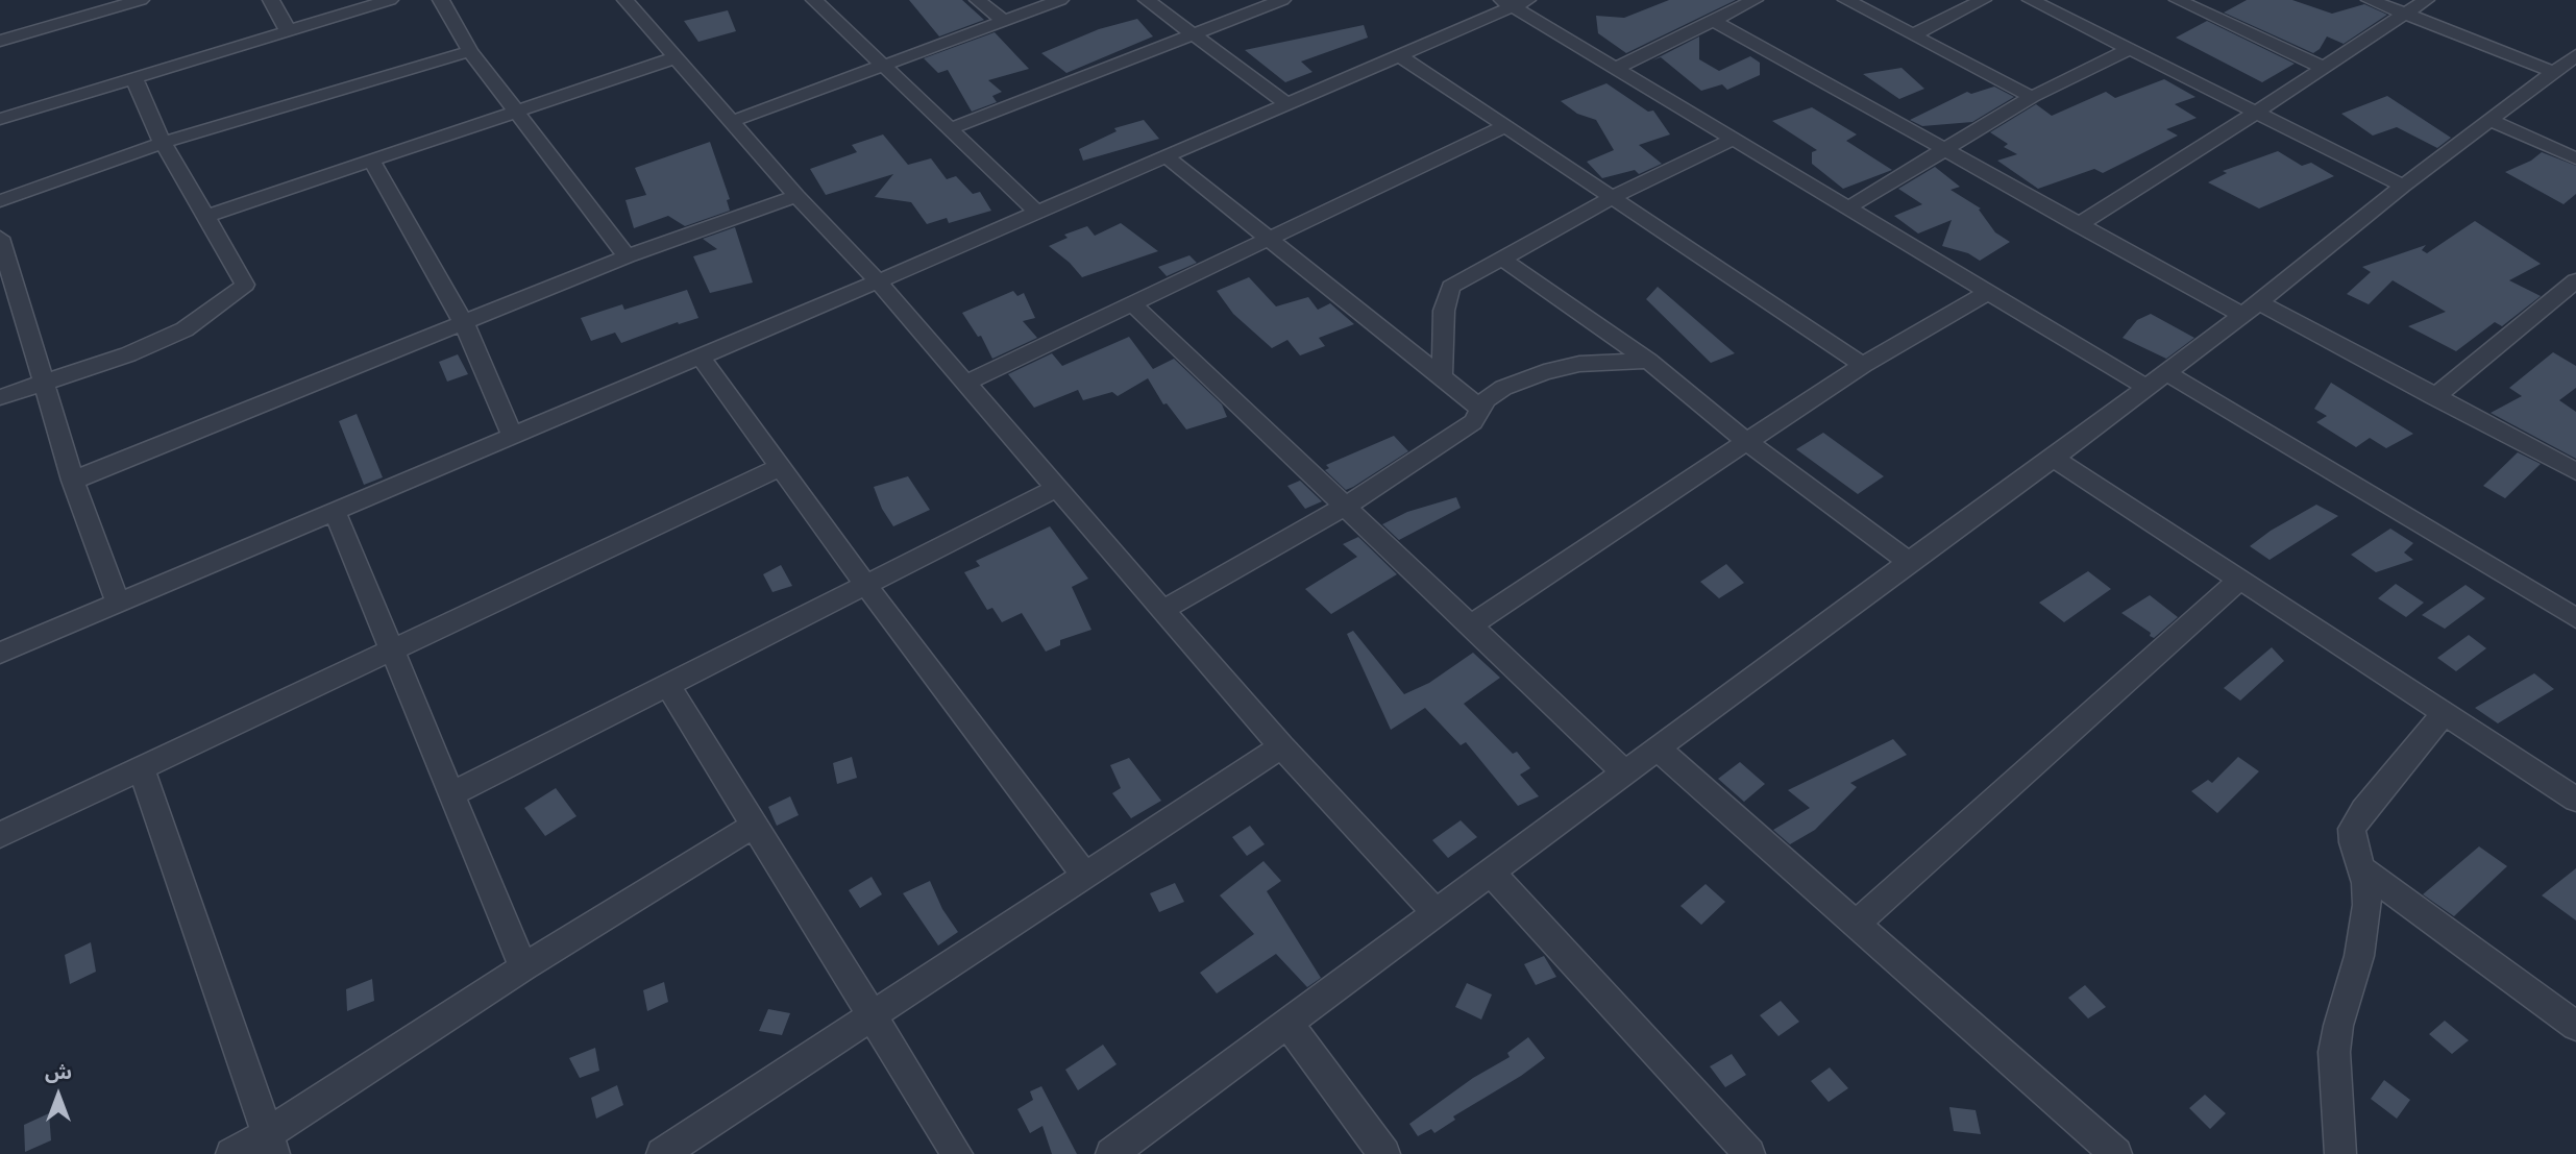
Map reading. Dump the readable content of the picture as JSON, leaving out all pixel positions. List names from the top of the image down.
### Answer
{
  "north": "top"
}
